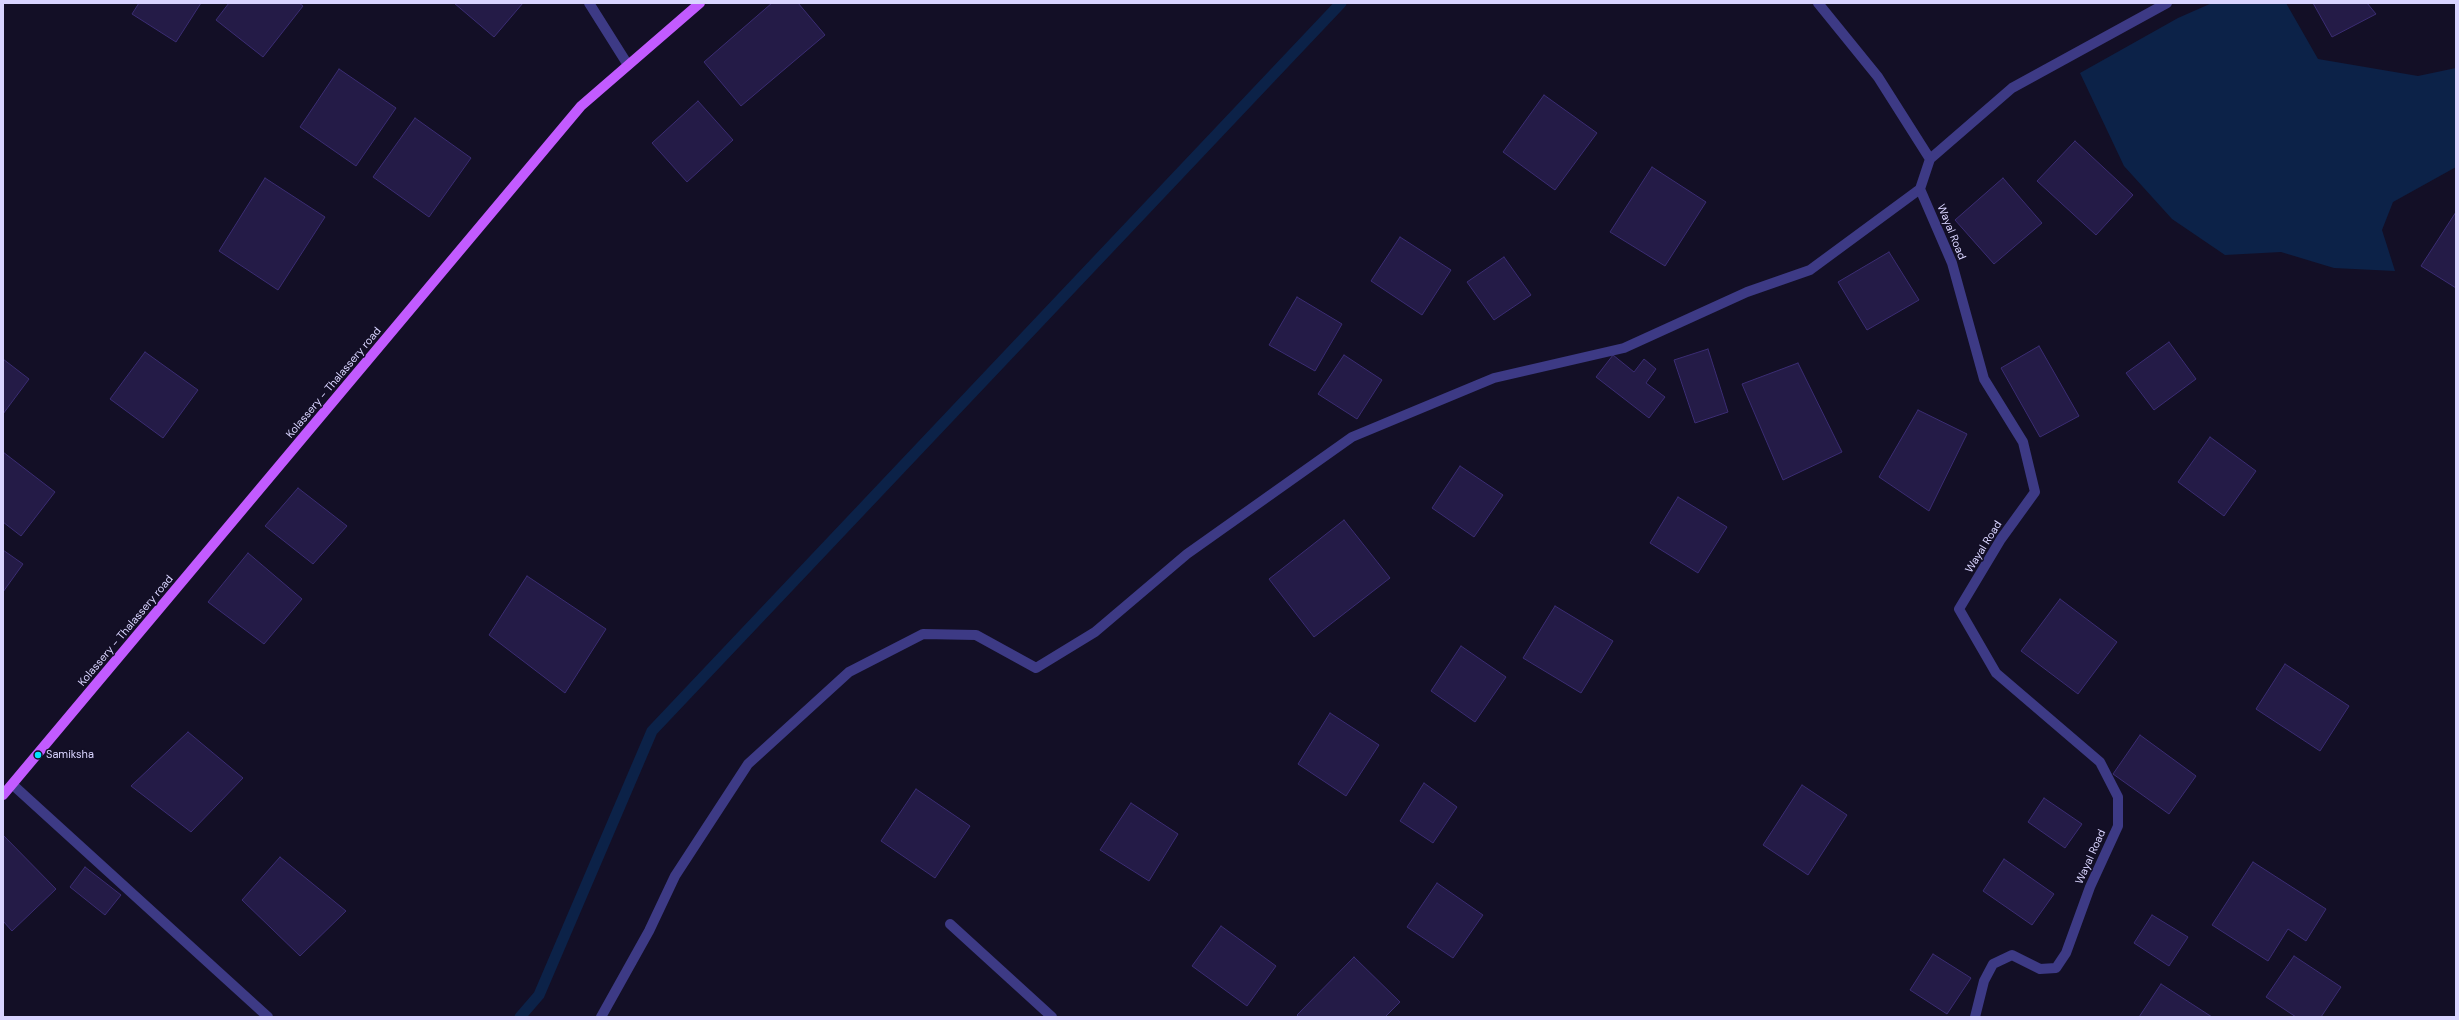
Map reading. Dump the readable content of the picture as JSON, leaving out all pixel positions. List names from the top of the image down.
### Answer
{
  "streets": {
    "main road": ["Kolassery - Thalassery road"],
    "street": ["Wayal Road"]
  },
  "places": ["Samiksha"]
}
